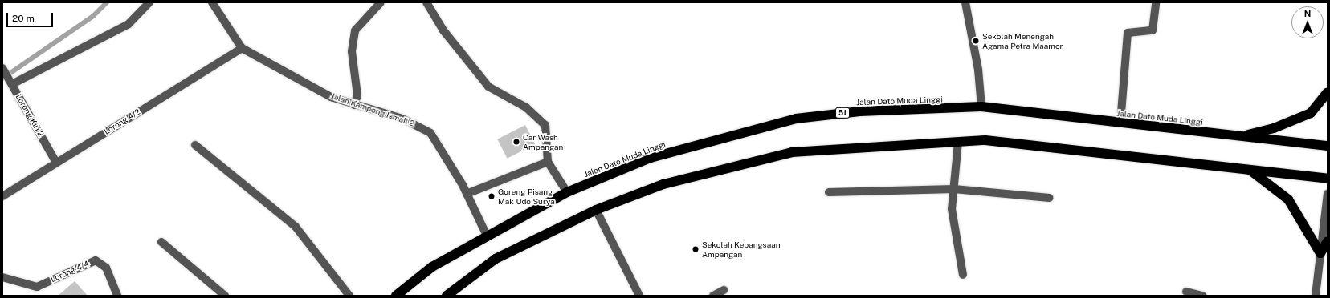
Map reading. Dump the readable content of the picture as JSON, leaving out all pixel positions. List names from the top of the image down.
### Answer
{
  "streets": {
    "highway": ["Jalan Dato Muda Linggi", "51"],
    "street": [
      "Jalan Kampong Ismail 2",
      "Lorong Kiri 2",
      "Lorong 4/2",
      "Lorong 4/4"
    ]
  },
  "crossings": [
    ["Jalan Dato Muda Linggi", "Jalan Kampong Ismail 2"],
    ["Jalan Kampong Ismail 2", "Lorong 4/2"],
    ["Lorong Kiri 2", "Lorong 4/2"]
  ],
  "places": [
    "Sekolah Menengah Agama Petra Maamor",
    "Car Wash Ampangan",
    "Goreng Pisang Mak Udo Surya",
    "Sekolah Kebangsaan Ampangan"
  ],
  "scale_bar": "20 m",
  "north": "top"
}
